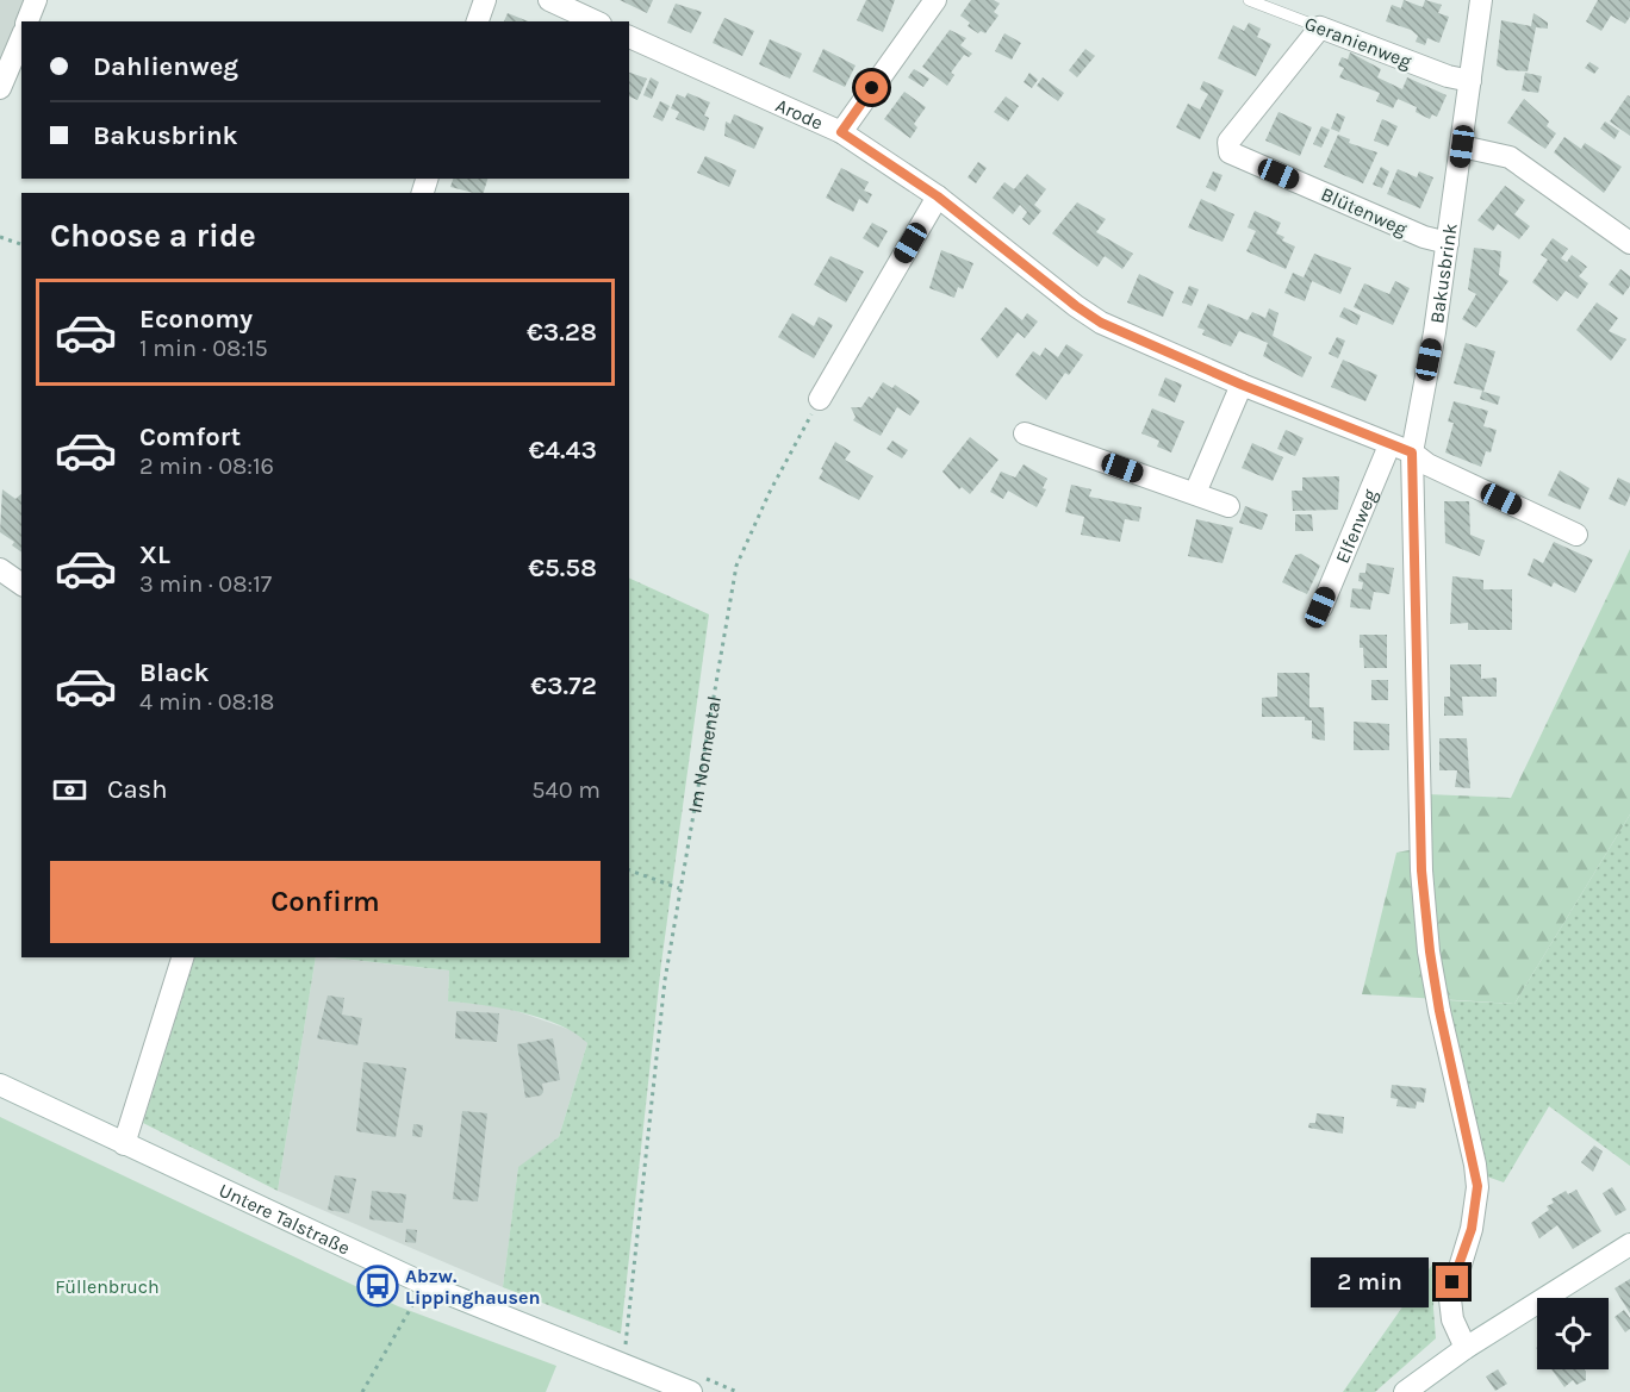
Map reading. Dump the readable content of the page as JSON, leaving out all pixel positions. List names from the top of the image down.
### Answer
{
  "streets": {
    "street": [
      "Geranienweg",
      "Arode",
      "Blütenweg",
      "Bakusbrink",
      "Elfenweg",
      "Untere Talstraße"
    ],
    "path": ["Im Nonnental"]
  },
  "crossings": [
    ["Geranienweg", "Blütenweg"],
    ["Geranienweg", "Bakusbrink"],
    ["Arode", "Bakusbrink"],
    ["Arode", "Elfenweg"],
    ["Blütenweg", "Bakusbrink"],
    ["Im Nonnental", "Untere Talstraße"]
  ],
  "parks": ["Füllenbruch"],
  "places": {
    "bus stop": ["Abzw. Lippinghausen"]
  },
  "page": {
    "banner": ["Dahlienweg", "Bakusbrink"],
    "heading": "Choose a ride",
    "list": [
      {
        "name": "Economy",
        "note": "1 min · 08:15",
        "value": "€3.28"
      },
      {
        "name": "Comfort",
        "note": "2 min · 08:16",
        "value": "€4.43"
      },
      {
        "name": "XL",
        "note": "3 min · 08:17",
        "value": "€5.58"
      },
      {
        "name": "Black",
        "note": "4 min · 08:18",
        "value": "€3.72"
      }
    ],
    "pay": ["Cash", "540 m"],
    "buttons": "Confirm",
    "bubble": "2 min"
  }
}
